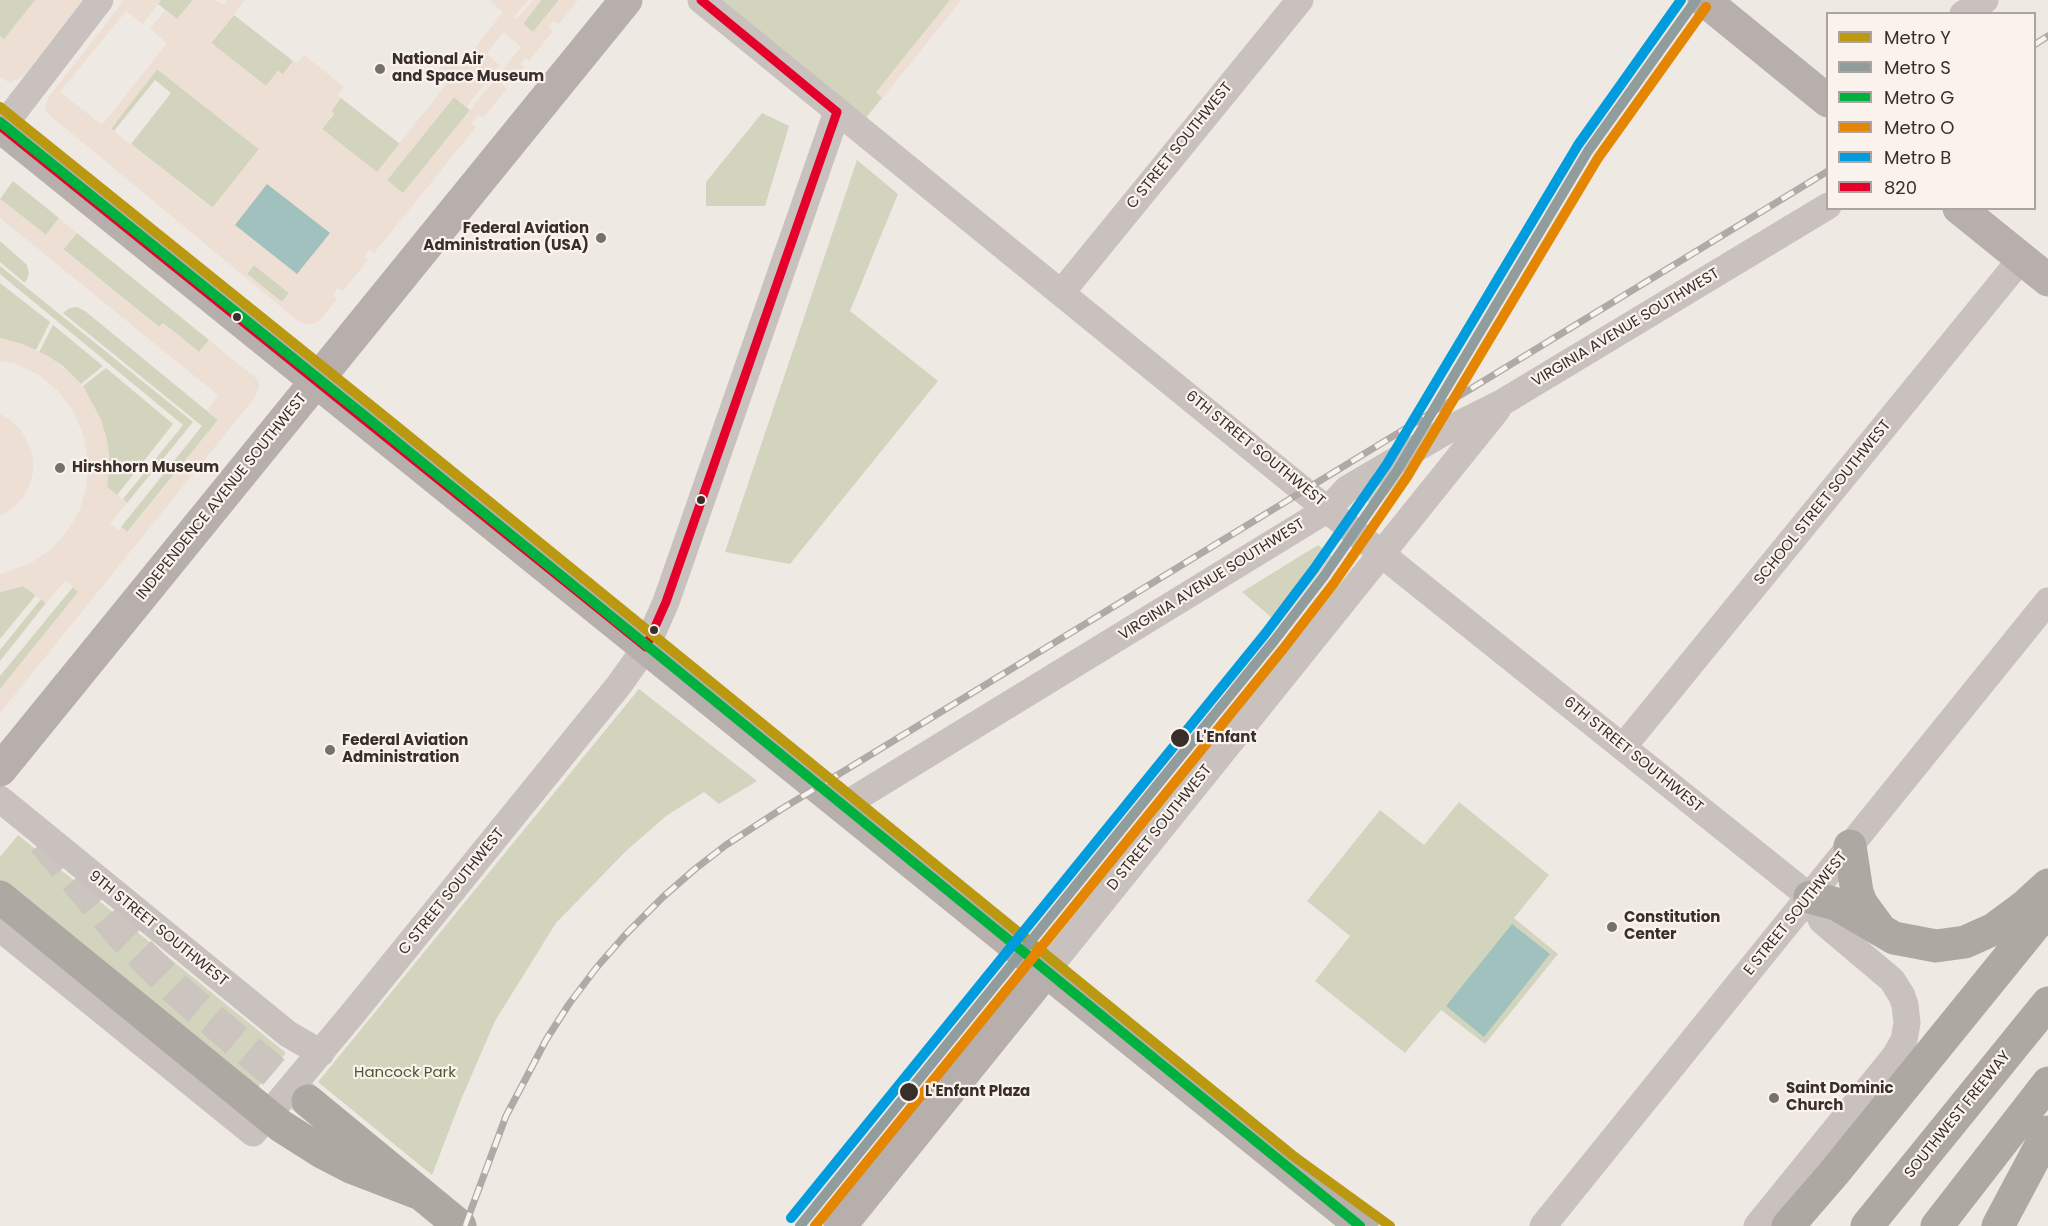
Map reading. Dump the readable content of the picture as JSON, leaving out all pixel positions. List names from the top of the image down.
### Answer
{
  "streets": {
    "highway": ["SOUTHWEST FREEWAY"],
    "main road": ["INDEPENDENCE AVENUE SOUTHWEST", "D STREET SOUTHWEST"],
    "street": [
      "C STREET SOUTHWEST",
      "VIRGINIA AVENUE SOUTHWEST",
      "6TH STREET SOUTHWEST",
      "SCHOOL STREET SOUTHWEST",
      "E STREET SOUTHWEST",
      "9TH STREET SOUTHWEST"
    ]
  },
  "crossings": [
    ["C STREET SOUTHWEST", "6TH STREET SOUTHWEST"],
    ["C STREET SOUTHWEST", "9TH STREET SOUTHWEST"],
    ["VIRGINIA AVENUE SOUTHWEST", "6TH STREET SOUTHWEST"],
    ["VIRGINIA AVENUE SOUTHWEST", "D STREET SOUTHWEST"],
    ["6TH STREET SOUTHWEST", "SCHOOL STREET SOUTHWEST"],
    ["6TH STREET SOUTHWEST", "D STREET SOUTHWEST"],
    ["6TH STREET SOUTHWEST", "E STREET SOUTHWEST"]
  ],
  "parks": ["Hancock Park"],
  "places": [
    "National Air and Space Museum",
    "Federal Aviation Administration (USA)",
    "Hirshhorn Museum",
    "L'Enfant",
    "Federal Aviation Administration",
    "Constitution Center",
    "L'Enfant Plaza",
    "Saint Dominic Church"
  ],
  "lines": [
    "metro line S",
    "metro line B",
    "transit line 820",
    "metro line O",
    "metro line Y",
    "metro line G"
  ],
  "legend": [
    "Metro Y",
    "Metro S",
    "Metro G",
    "Metro O",
    "Metro B",
    "820"
  ]
}
